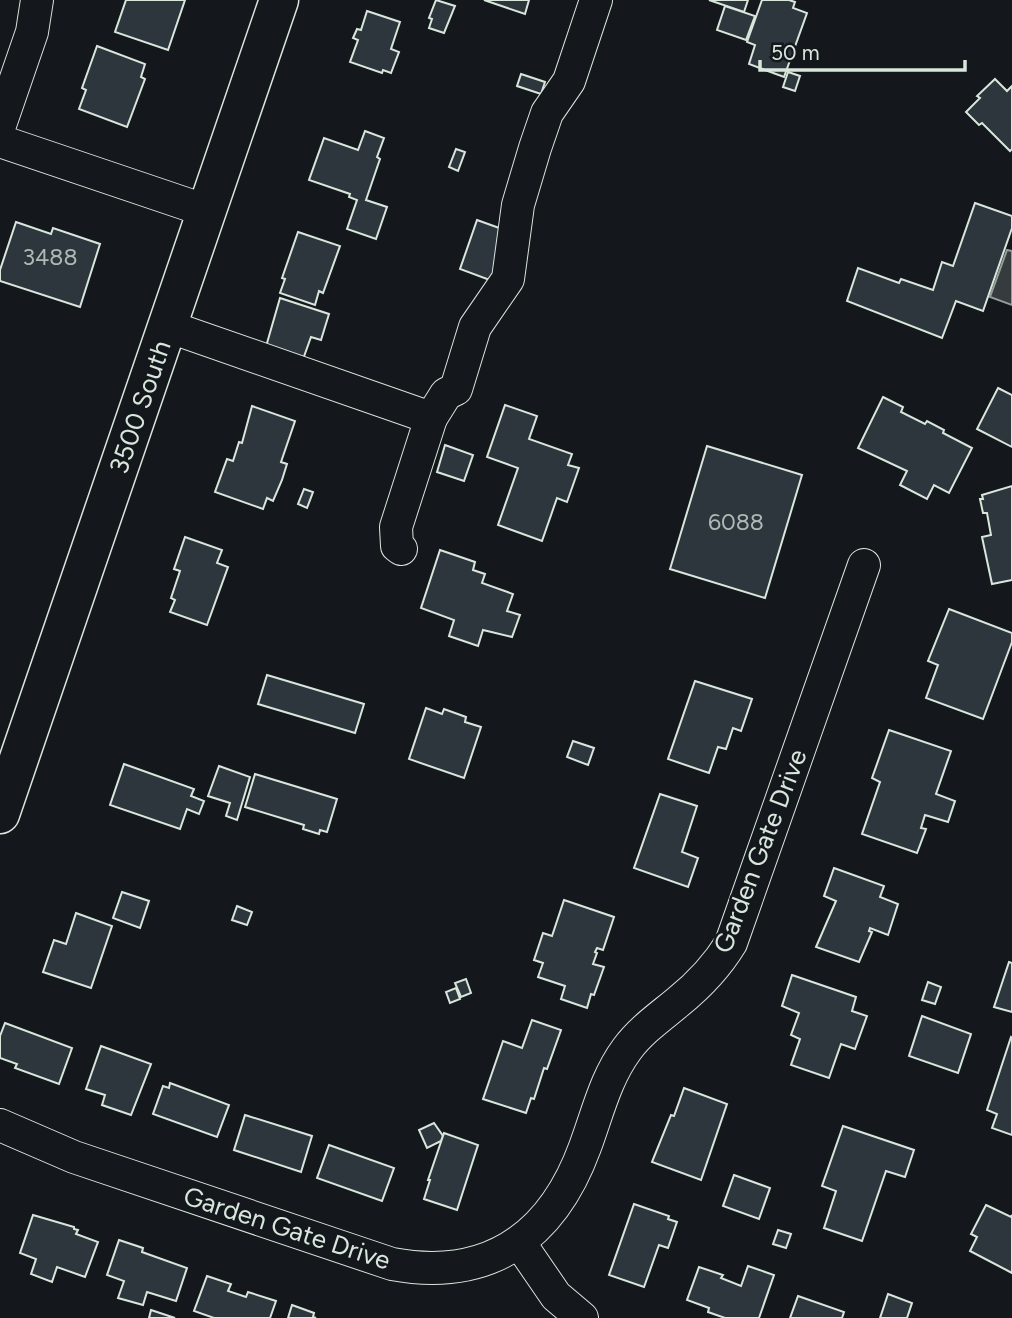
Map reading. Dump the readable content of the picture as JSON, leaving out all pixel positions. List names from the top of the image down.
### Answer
{
  "streets": {
    "main road": ["3500 South"],
    "street": ["Garden Gate Drive"]
  },
  "house_numbers": ["3488", "6088"],
  "scale_bar": "50 m"
}
